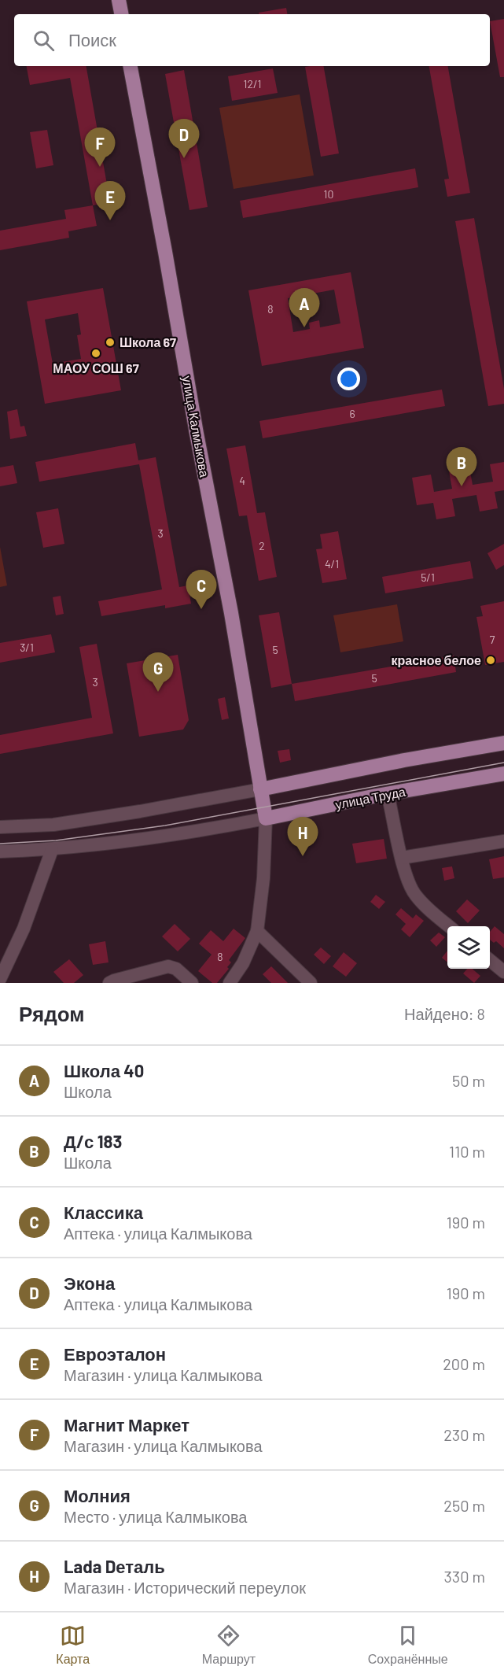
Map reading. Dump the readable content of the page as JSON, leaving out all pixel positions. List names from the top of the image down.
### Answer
{
  "streets": {
    "main road": ["улица Калмыкова", "улица Труда"]
  },
  "places": ["Школа 67", "МАОУ СОШ 67", "красное белое"],
  "house_numbers": [
    "12/1",
    "10",
    "8",
    "6",
    "4",
    "3",
    "2",
    "4/1",
    "5/1",
    "7",
    "3/1",
    "5",
    "5",
    "3",
    "8"
  ],
  "page": {
    "search": "Поиск",
    "pins": [
      "D",
      "F",
      "E",
      "A",
      "B",
      "C",
      "G",
      "H"
    ],
    "heading": ["Рядом", "Найдено: 8"],
    "list": [
      {
        "mark": "A",
        "name": "Школа 40",
        "note": "Школа",
        "value": "50 m"
      },
      {
        "mark": "B",
        "name": "Д/с 183",
        "note": "Школа",
        "value": "110 m"
      },
      {
        "mark": "C",
        "name": "Классика",
        "note": "Аптека · улица Калмыкова",
        "value": "190 m"
      },
      {
        "mark": "D",
        "name": "Экона",
        "note": "Аптека · улица Калмыкова",
        "value": "190 m"
      },
      {
        "mark": "E",
        "name": "Евроэталон",
        "note": "Магазин · улица Калмыкова",
        "value": "200 m"
      },
      {
        "mark": "F",
        "name": "Магнит Маркет",
        "note": "Магазин · улица Калмыкова",
        "value": "230 m"
      },
      {
        "mark": "G",
        "name": "Молния",
        "note": "Место · улица Калмыкова",
        "value": "250 m"
      },
      {
        "mark": "H",
        "name": "Lada Dеталь",
        "note": "Магазин · Исторический переулок",
        "value": "330 m"
      }
    ],
    "nav": ["Карта", "Маршрут", "Сохранённые"]
  }
}
